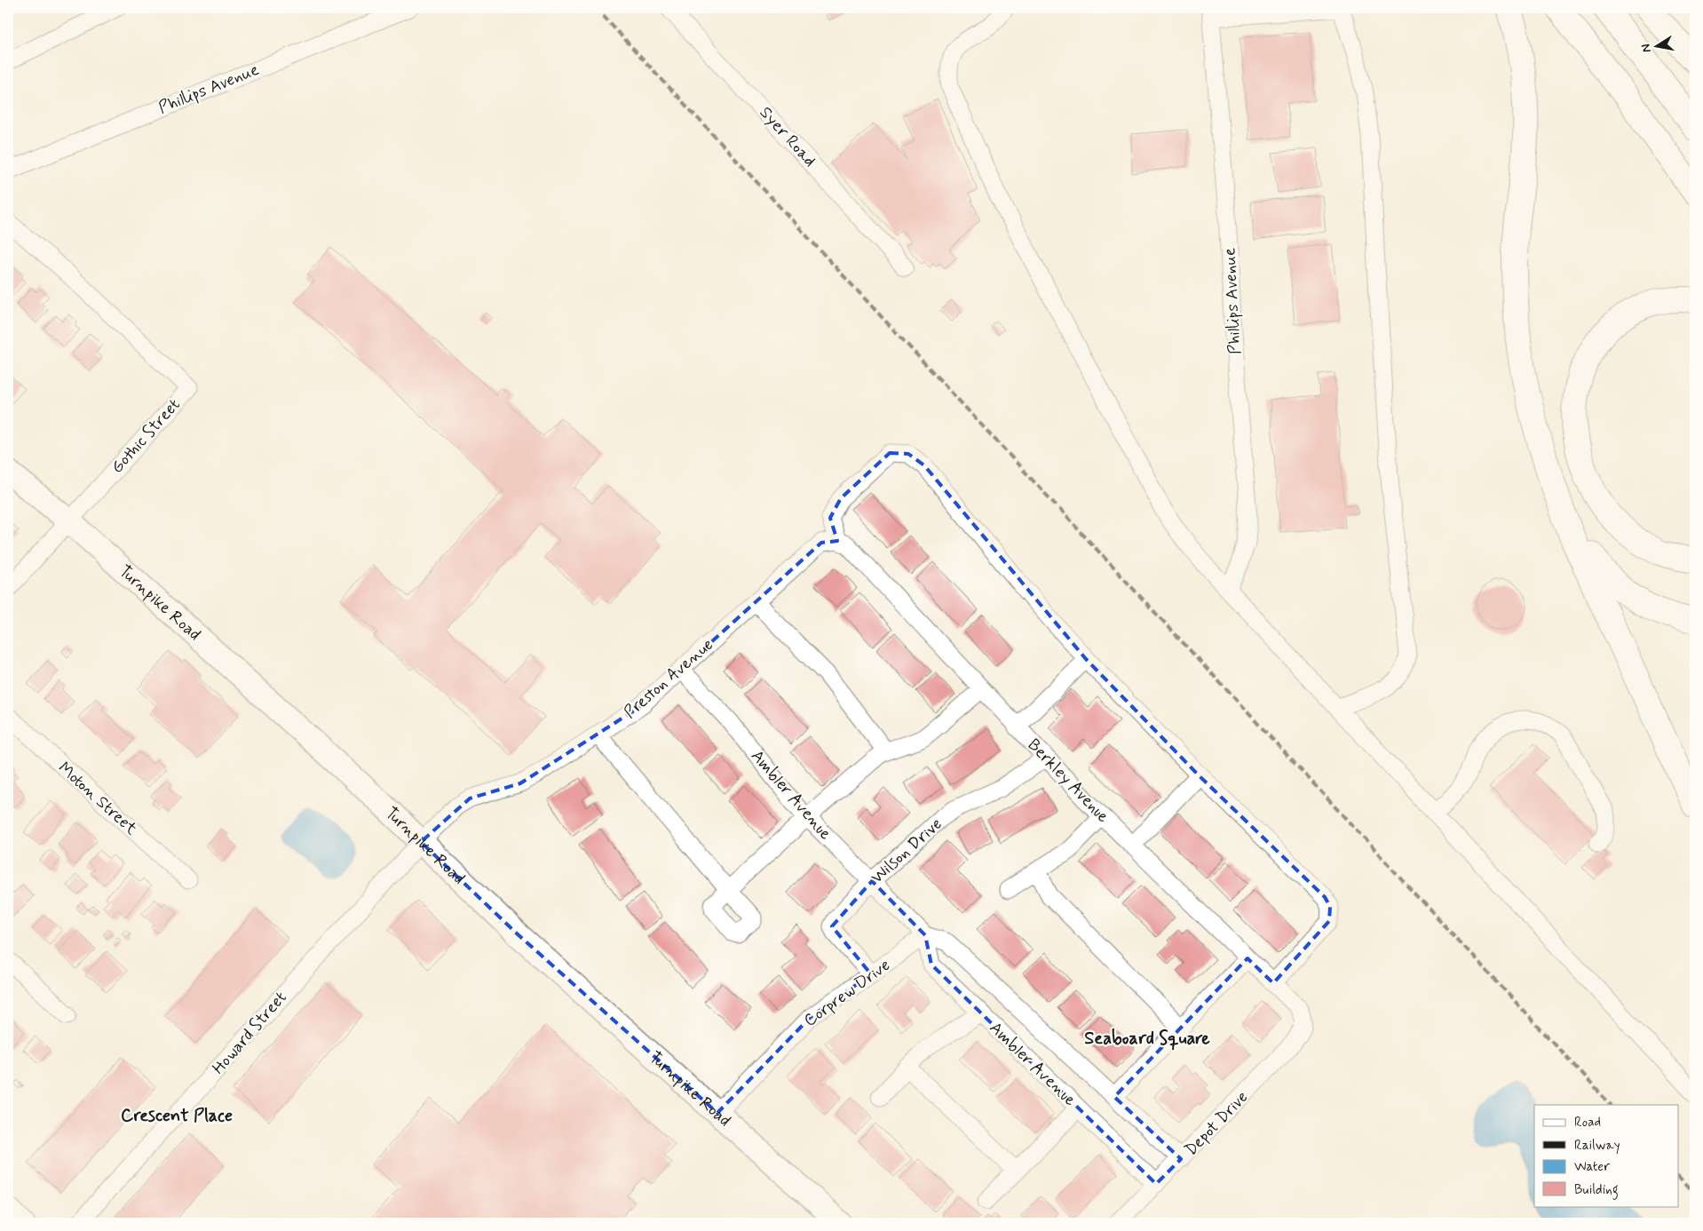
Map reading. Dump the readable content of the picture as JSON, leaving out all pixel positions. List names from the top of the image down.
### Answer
{
  "streets": {
    "main road": ["Turnpike Road"],
    "street": [
      "Phillips Avenue",
      "Syer Road",
      "Gothic Street",
      "Preston Avenue",
      "Berkley Avenue",
      "Ambler Avenue",
      "Moton Street",
      "Wilson Drive",
      "Corprew Drive",
      "Howard Street",
      "Depot Drive"
    ]
  },
  "crossings": [
    ["Gothic Street", "Turnpike Road"],
    ["Turnpike Road", "Preston Avenue"],
    ["Turnpike Road", "Corprew Drive"],
    ["Turnpike Road", "Howard Street"],
    ["Preston Avenue", "Berkley Avenue"],
    ["Preston Avenue", "Ambler Avenue"],
    ["Preston Avenue", "Howard Street"],
    ["Berkley Avenue", "Wilson Drive"],
    ["Berkley Avenue", "Depot Drive"],
    ["Ambler Avenue", "Wilson Drive"],
    ["Ambler Avenue", "Corprew Drive"],
    ["Ambler Avenue", "Depot Drive"],
    ["Wilson Drive", "Corprew Drive"]
  ],
  "districts": ["Seaboard Square", "Crescent Place"],
  "legend": [
    "Road",
    "Railway",
    "Water",
    "Building"
  ],
  "north": "left"
}
